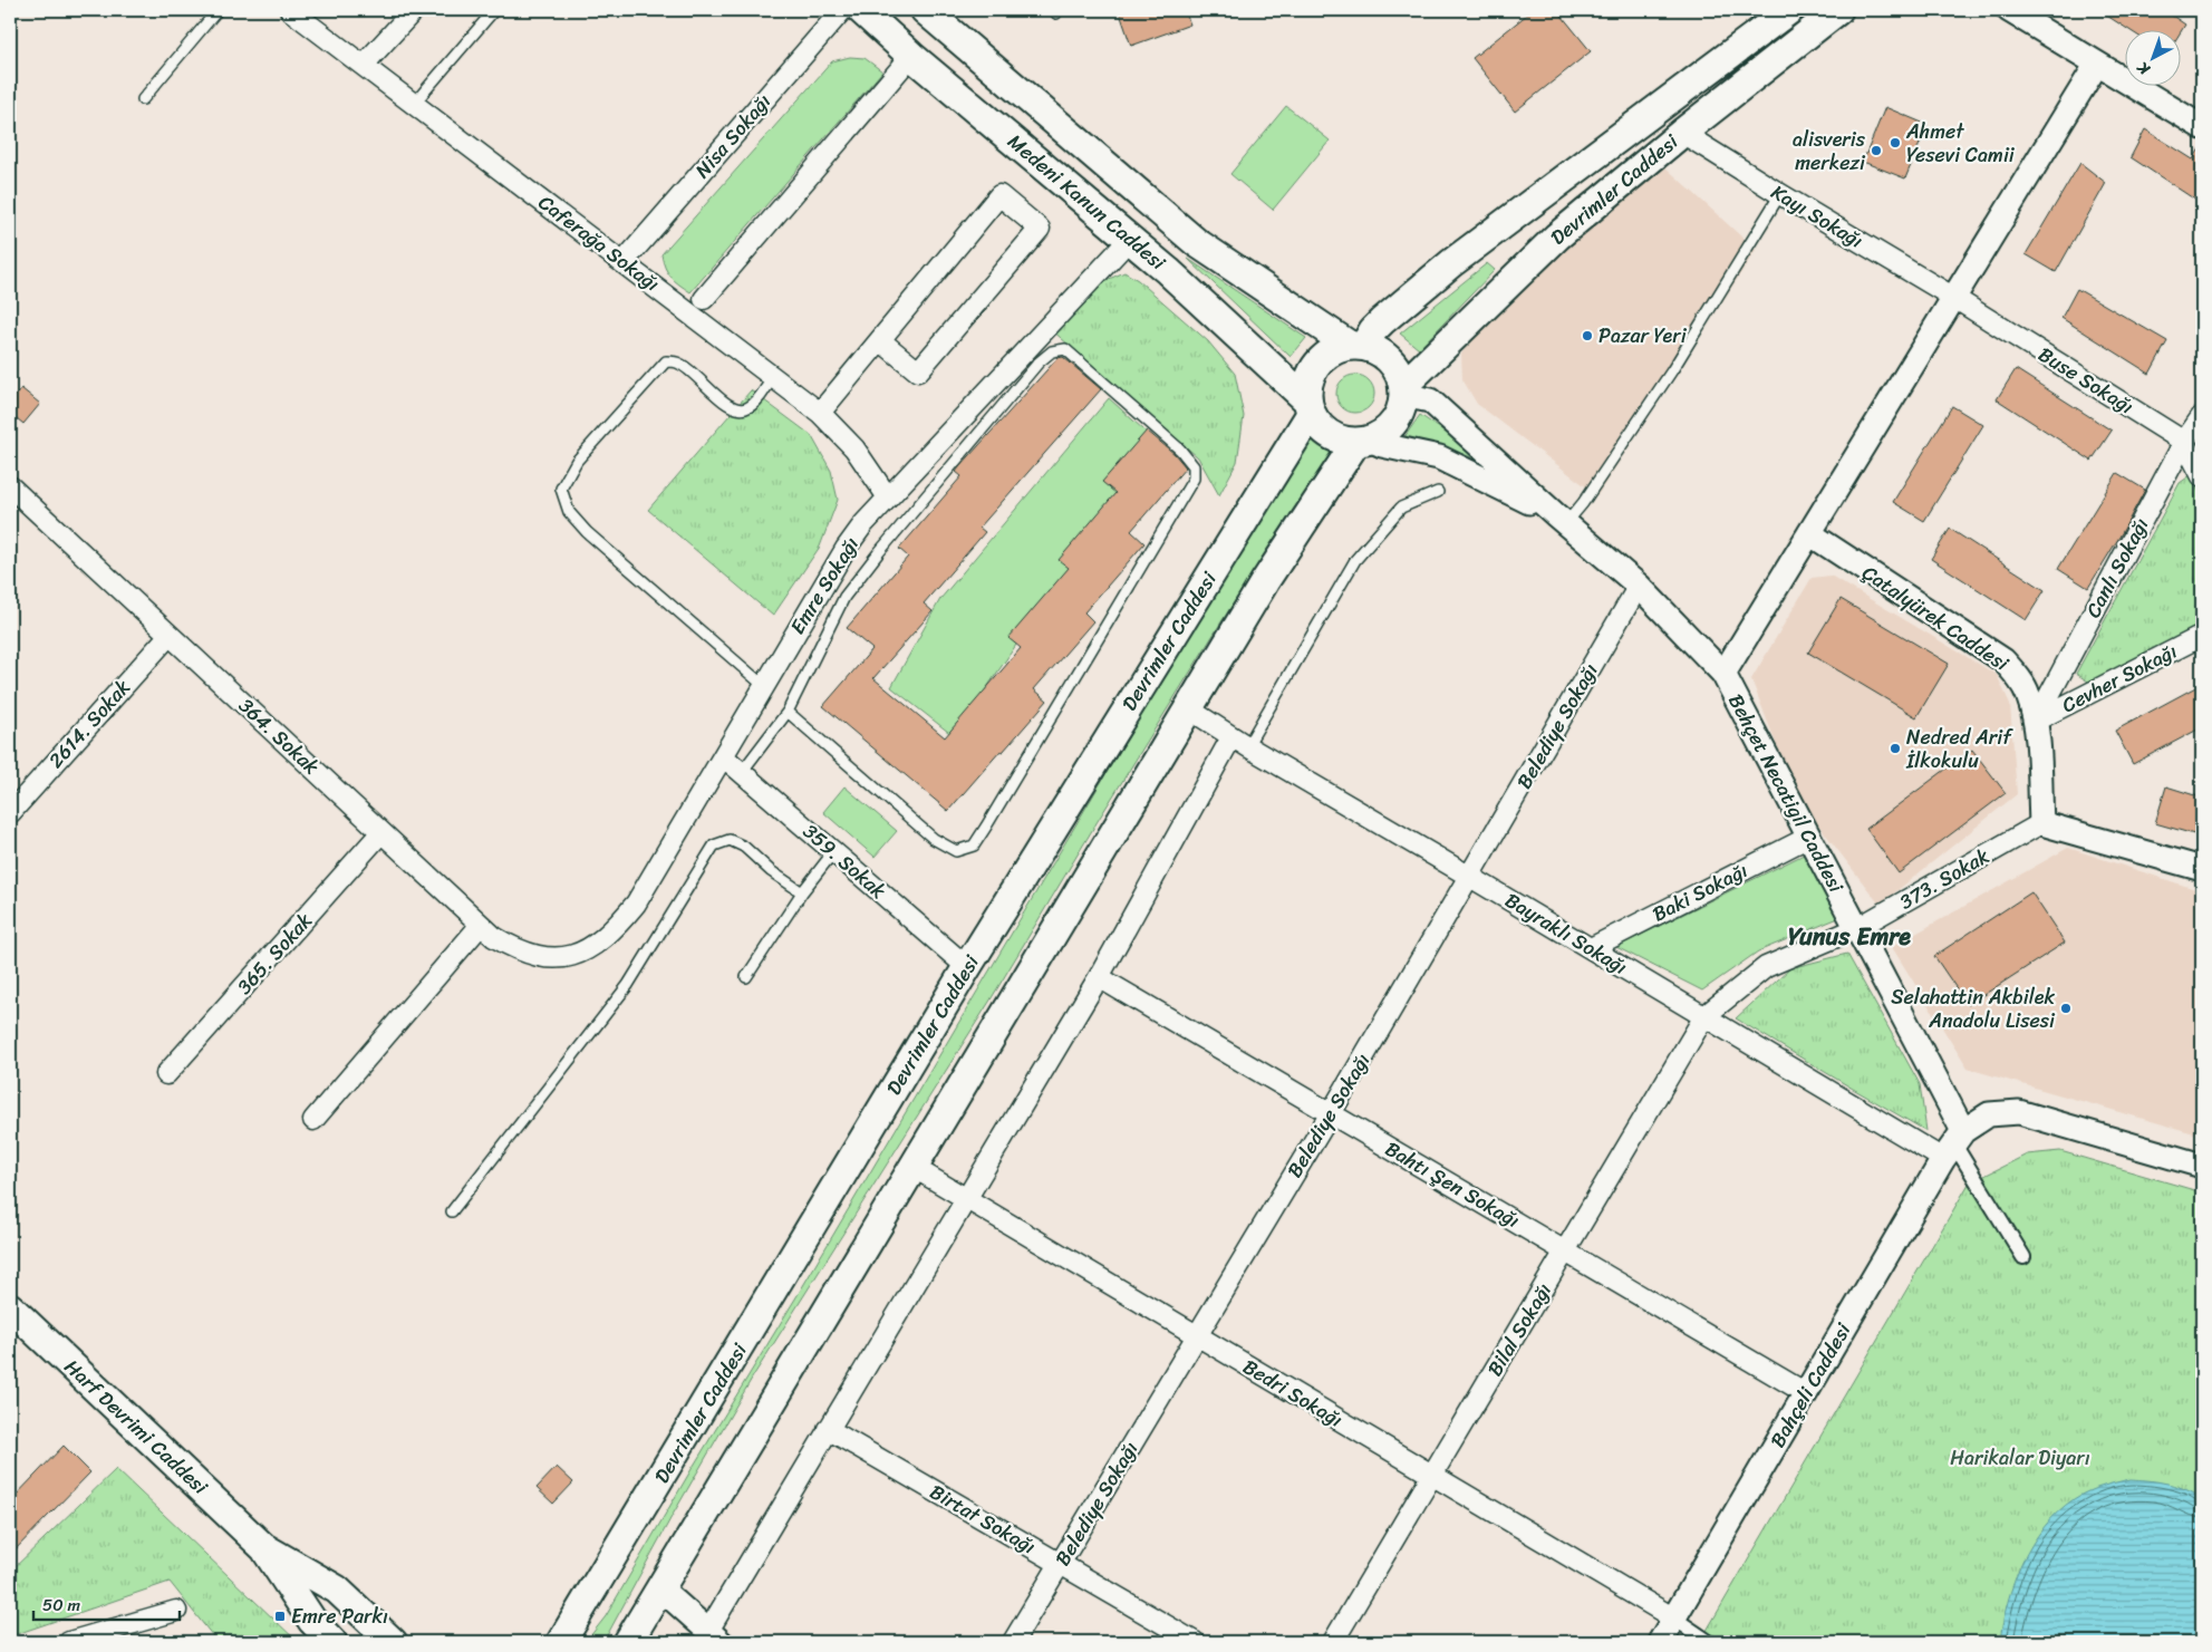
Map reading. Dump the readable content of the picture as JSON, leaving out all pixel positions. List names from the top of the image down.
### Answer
{
  "streets": {
    "main road": ["Devrimler Caddesi", "Medeni Kanun Caddesi", "Harf Devrimi Caddesi"],
    "street": [
      "Nisa Sokağı",
      "Kayı Sokağı",
      "Caferağa Sokağı",
      "Buse Sokağı",
      "Canlı Sokağı",
      "Emre Sokağı",
      "Çatalyürek Caddesi",
      "Cevher Sokağı",
      "2614. Sokak",
      "Belediye Sokağı",
      "364. Sokak",
      "Behçet Necatigil Caddesi",
      "359. Sokak",
      "373. Sokak",
      "Baki Sokağı",
      "Bayraklı Sokağı",
      "365. Sokak",
      "Bahtı Şen Sokağı",
      "Bilal Sokağı",
      "Bahçeli Caddesi",
      "Bedri Sokağı",
      "Birtat Sokağı"
    ]
  },
  "crossings": [
    ["Nisa Sokağı", "Caferağa Sokağı"],
    ["Devrimler Caddesi", "Medeni Kanun Caddesi"],
    ["Devrimler Caddesi", "Kayı Sokağı"],
    ["Devrimler Caddesi", "Behçet Necatigil Caddesi"],
    ["Devrimler Caddesi", "359. Sokak"],
    ["Medeni Kanun Caddesi", "Emre Sokağı"],
    ["Medeni Kanun Caddesi", "Behçet Necatigil Caddesi"],
    ["Kayı Sokağı", "Buse Sokağı"],
    ["Caferağa Sokağı", "Emre Sokağı"],
    ["Buse Sokağı", "Canlı Sokağı"],
    ["Canlı Sokağı", "Çatalyürek Caddesi"],
    ["Canlı Sokağı", "Cevher Sokağı"],
    ["Emre Sokağı", "364. Sokak"],
    ["Emre Sokağı", "359. Sokak"],
    ["Çatalyürek Caddesi", "Cevher Sokağı"],
    ["Çatalyürek Caddesi", "373. Sokak"],
    ["2614. Sokak", "364. Sokak"],
    ["Belediye Sokağı", "Behçet Necatigil Caddesi"],
    ["Belediye Sokağı", "Bayraklı Sokağı"],
    ["Belediye Sokağı", "Bahtı Şen Sokağı"],
    ["Belediye Sokağı", "Bedri Sokağı"],
    ["Belediye Sokağı", "Birtat Sokağı"],
    ["364. Sokak", "365. Sokak"],
    ["Behçet Necatigil Caddesi", "373. Sokak"],
    ["Behçet Necatigil Caddesi", "Baki Sokağı"],
    ["Behçet Necatigil Caddesi", "Bayraklı Sokağı"],
    ["Behçet Necatigil Caddesi", "Bahçeli Caddesi"],
    ["373. Sokak", "Bayraklı Sokağı"],
    ["373. Sokak", "Bilal Sokağı"],
    ["Baki Sokağı", "Bayraklı Sokağı"],
    ["Bayraklı Sokağı", "Bilal Sokağı"],
    ["Bayraklı Sokağı", "Bahçeli Caddesi"],
    ["Bahtı Şen Sokağı", "Bilal Sokağı"],
    ["Bahtı Şen Sokağı", "Bahçeli Caddesi"],
    ["Bilal Sokağı", "Bedri Sokağı"],
    ["Bahçeli Caddesi", "Bedri Sokağı"]
  ],
  "districts": ["Yunus Emre"],
  "parks": ["Harikalar Diyarı"],
  "places": {
    "other": [
      "Ahmet Yesevi Camii",
      "alisveris merkezi",
      "Pazar Yeri",
      "Nedred Arif İlkokulu",
      "Selahattin Akbilek Anadolu Lisesi"
    ],
    "transit": ["Emre Parkı"]
  },
  "scale_bar": "50 m",
  "north": "bottom left"
}
